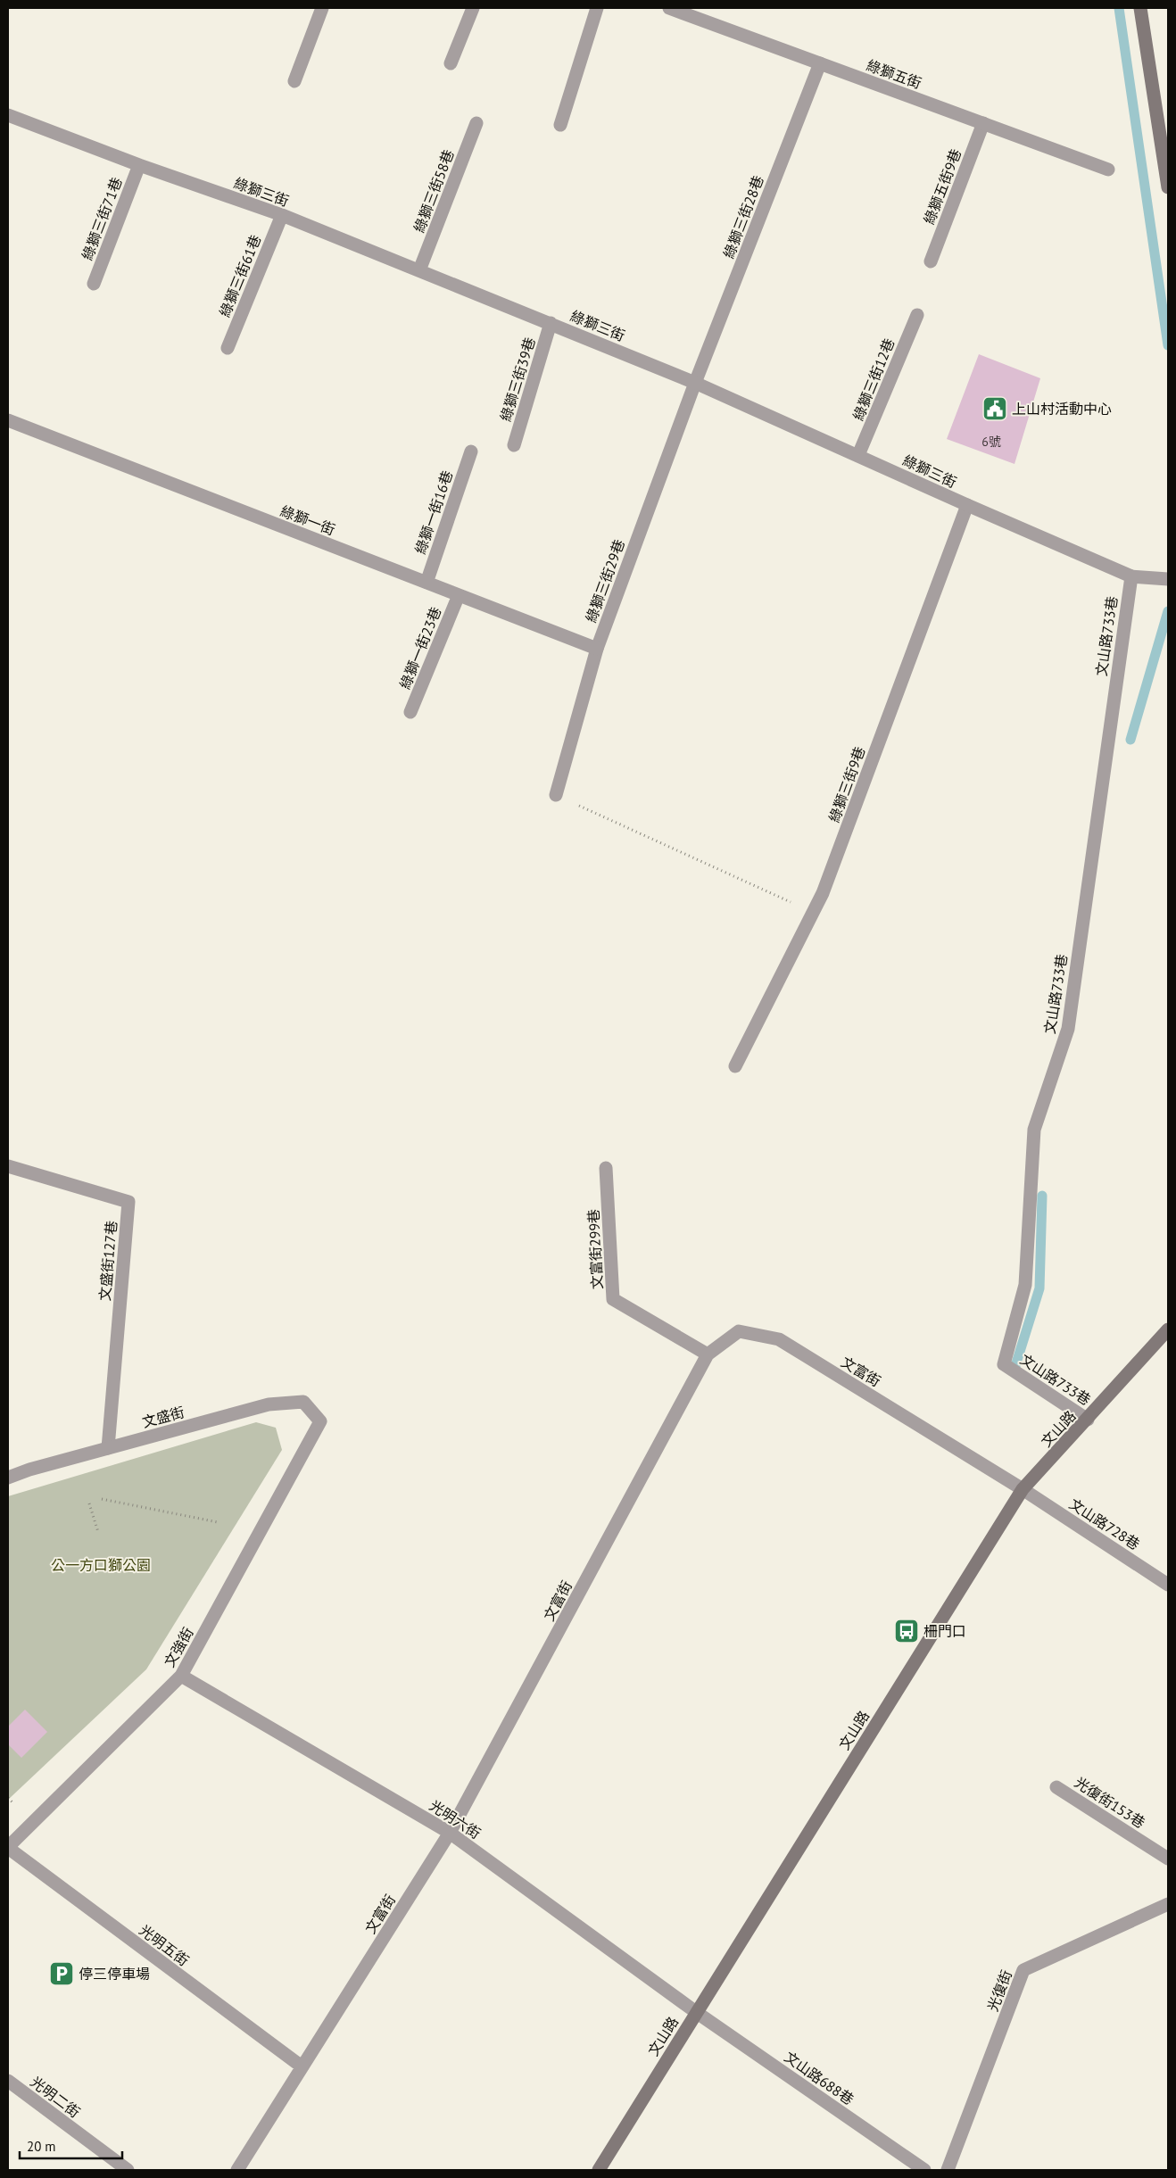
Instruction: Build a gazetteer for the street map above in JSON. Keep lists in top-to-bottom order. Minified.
{"streets":{"main road":["文山路"],"street":["綠獅五街","綠獅五街9巷","綠獅三街58巷","綠獅三街","綠獅三街28巷","綠獅三街71巷","綠獅三街61巷","綠獅三街39巷","綠獅三街12巷","綠獅一街16巷","綠獅一街","綠獅三街29巷","文山路733巷","綠獅一街23巷","綠獅三街9巷","文富街299巷","文盛街127巷","文富街","文盛街","文山路728巷","文強街","光復街153巷","光明六街","光明五街","光復街","文山路688巷","光明二街"]},"crossings":[["綠獅五街","綠獅五街9巷"],["綠獅五街","綠獅三街28巷"],["綠獅三街58巷","綠獅三街"],["綠獅三街","綠獅三街28巷"],["綠獅三街","綠獅三街71巷"],["綠獅三街","綠獅三街61巷"],["綠獅三街","綠獅三街39巷"],["綠獅三街","綠獅三街12巷"],["綠獅三街","綠獅三街29巷"],["綠獅三街","文山路733巷"],["綠獅三街","綠獅三街9巷"],["綠獅三街28巷","綠獅三街29巷"],["綠獅一街16巷","綠獅一街"],["綠獅一街","綠獅三街29巷"],["綠獅一街","綠獅一街23巷"],["文山路733巷","文山路"],["文富街299巷","文富街"],["文盛街127巷","文盛街"],["文富街","文山路"],["文富街","文山路728巷"],["文富街","光明六街"],["文富街","光明五街"],["文盛街","文強街"],["文山路","文山路728巷"],["文山路","光明六街"],["文山路","文山路688巷"],["文強街","光明六街"],["文強街","光明五街"],["光明六街","文山路688巷"]],"parks":["公一方口獅公園"],"places":{"public building":["上山村活動中心"],"bus stop":["柵門口"],"parking":["停三停車場"]},"house_numbers":["6號"],"scale_bar":"20 m"}
